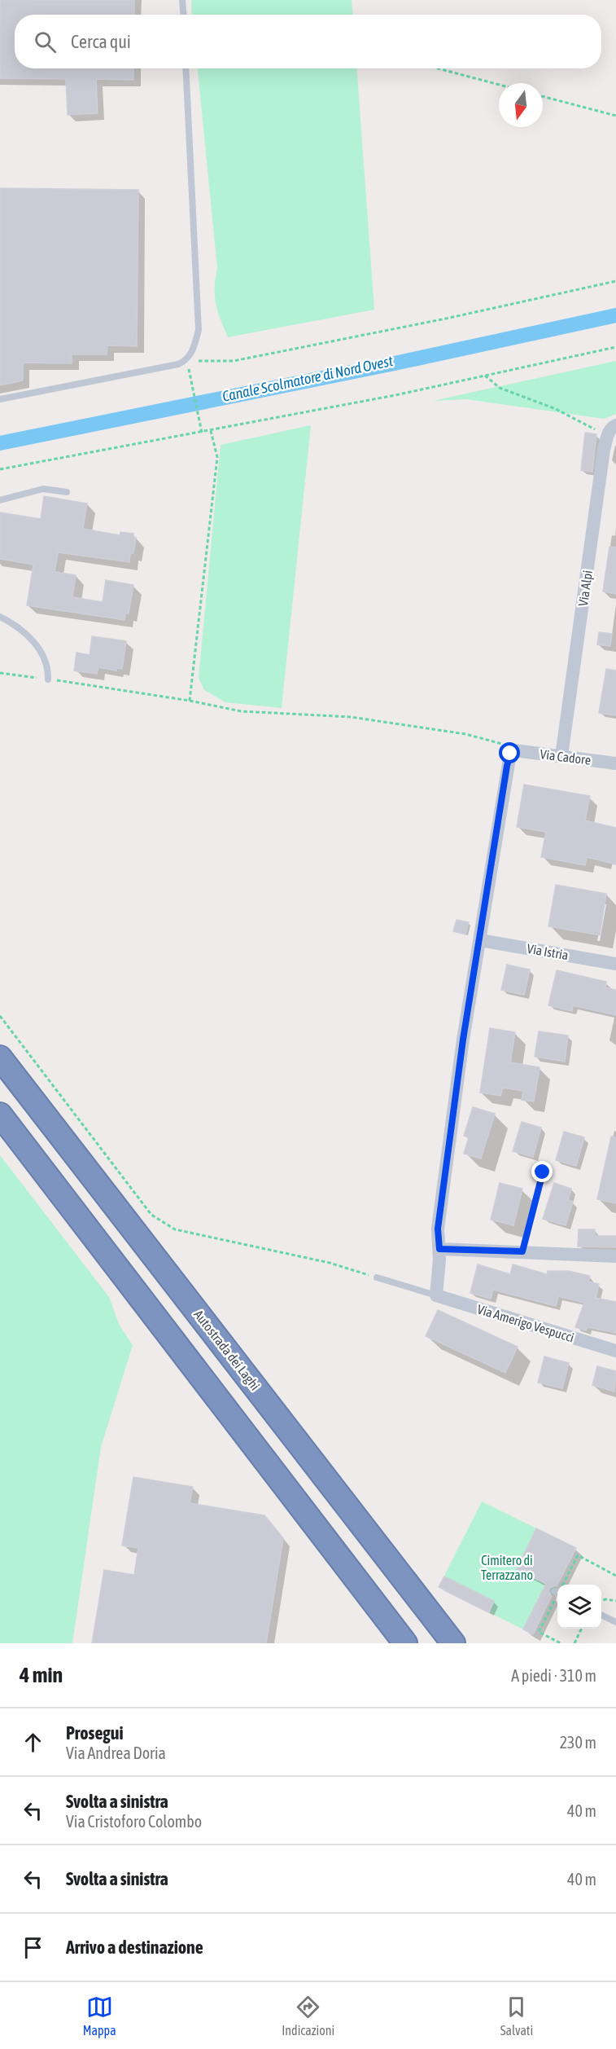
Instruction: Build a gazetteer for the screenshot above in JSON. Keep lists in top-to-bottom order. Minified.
{"streets":{"highway":["Autostrada dei Laghi"],"street":["Via Alpi","Via Cadore","Via Istria","Via Amerigo Vespucci"]},"crossings":[["Via Alpi","Via Cadore"]],"water":["Canale Scolmatore di Nord Ovest"],"parks":["Cimitero di Terrazzano"],"north":"bottom","page":{"search":"Cerca qui","heading":["4 min","A piedi · 310 m"],"list":[["Prosegui","Via Andrea Doria","230 m"],["Svolta a sinistra","Via Cristoforo Colombo","40 m"],["Svolta a sinistra","40 m"],"Arrivo a destinazione"],"nav":["Mappa","Indicazioni","Salvati"]}}
